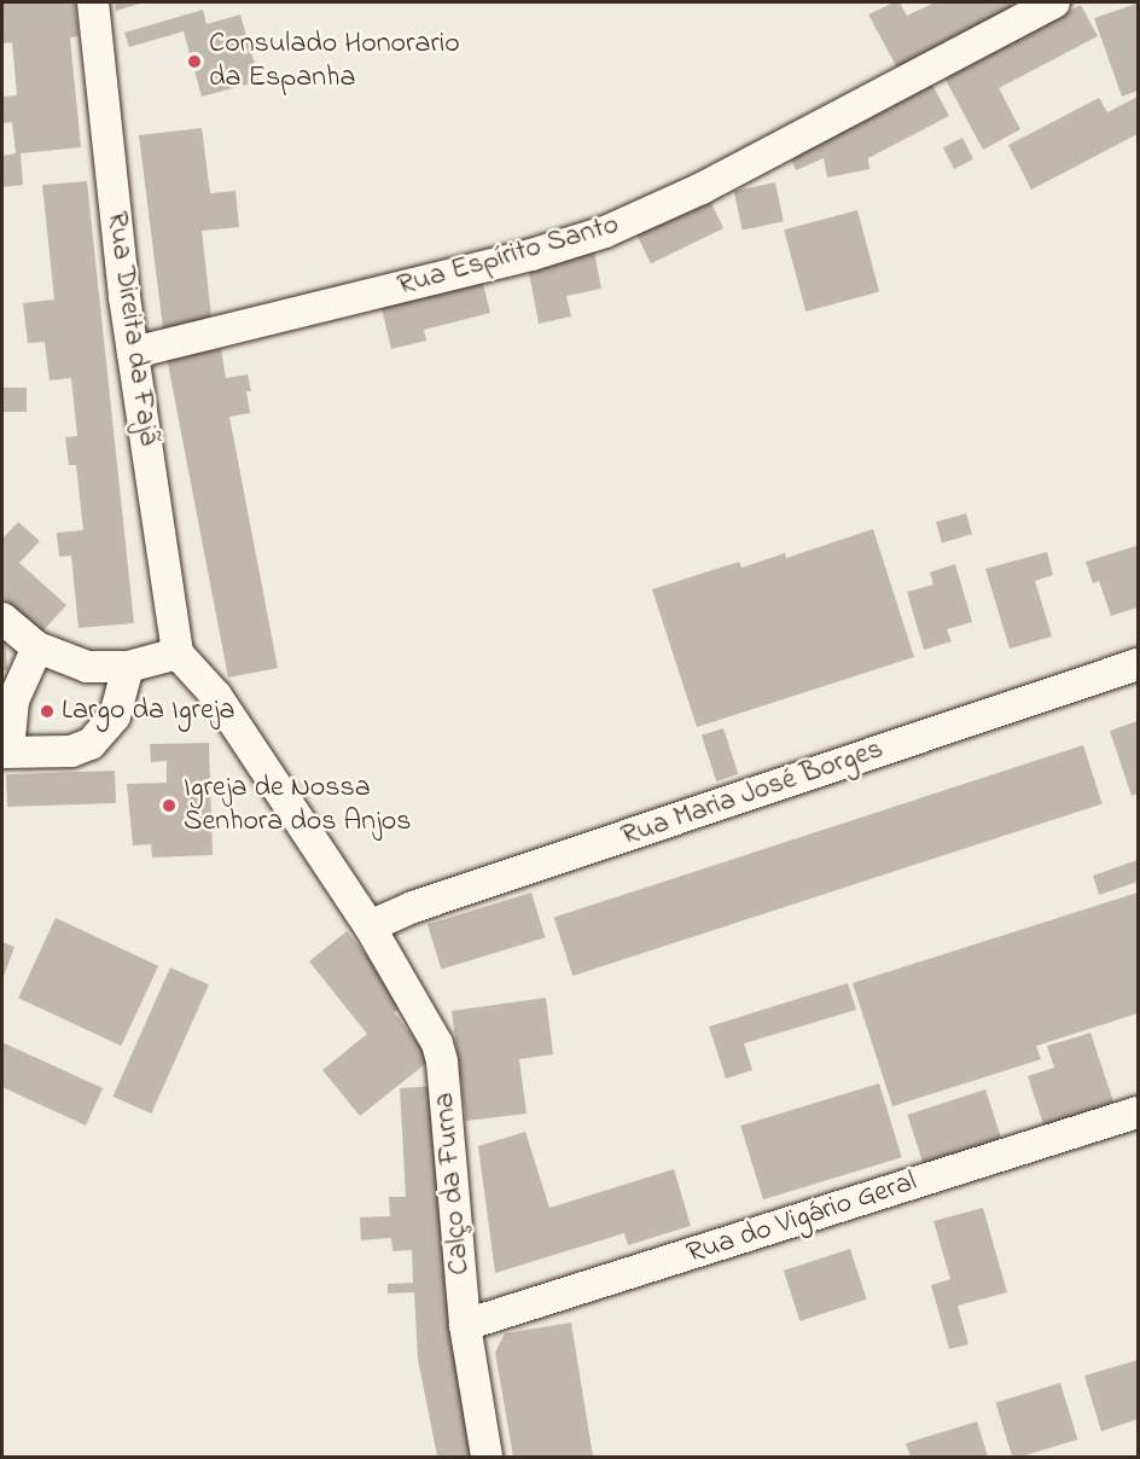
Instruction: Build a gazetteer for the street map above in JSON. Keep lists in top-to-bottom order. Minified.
{"streets":{"street":["Rua Espírito Santo","Rua Direita da Fajã","Rua Maria José Borges","Calço da Furna","Rua do Vigário Geral"]},"crossings":[["Rua Espírito Santo","Rua Direita da Fajã"],["Rua Direita da Fajã","Calço da Furna"],["Rua Maria José Borges","Calço da Furna"],["Calço da Furna","Rua do Vigário Geral"]],"places":["Consulado Honorario da Espanha","Largo da Igreja","Igreja de Nossa Senhora dos Anjos"]}
